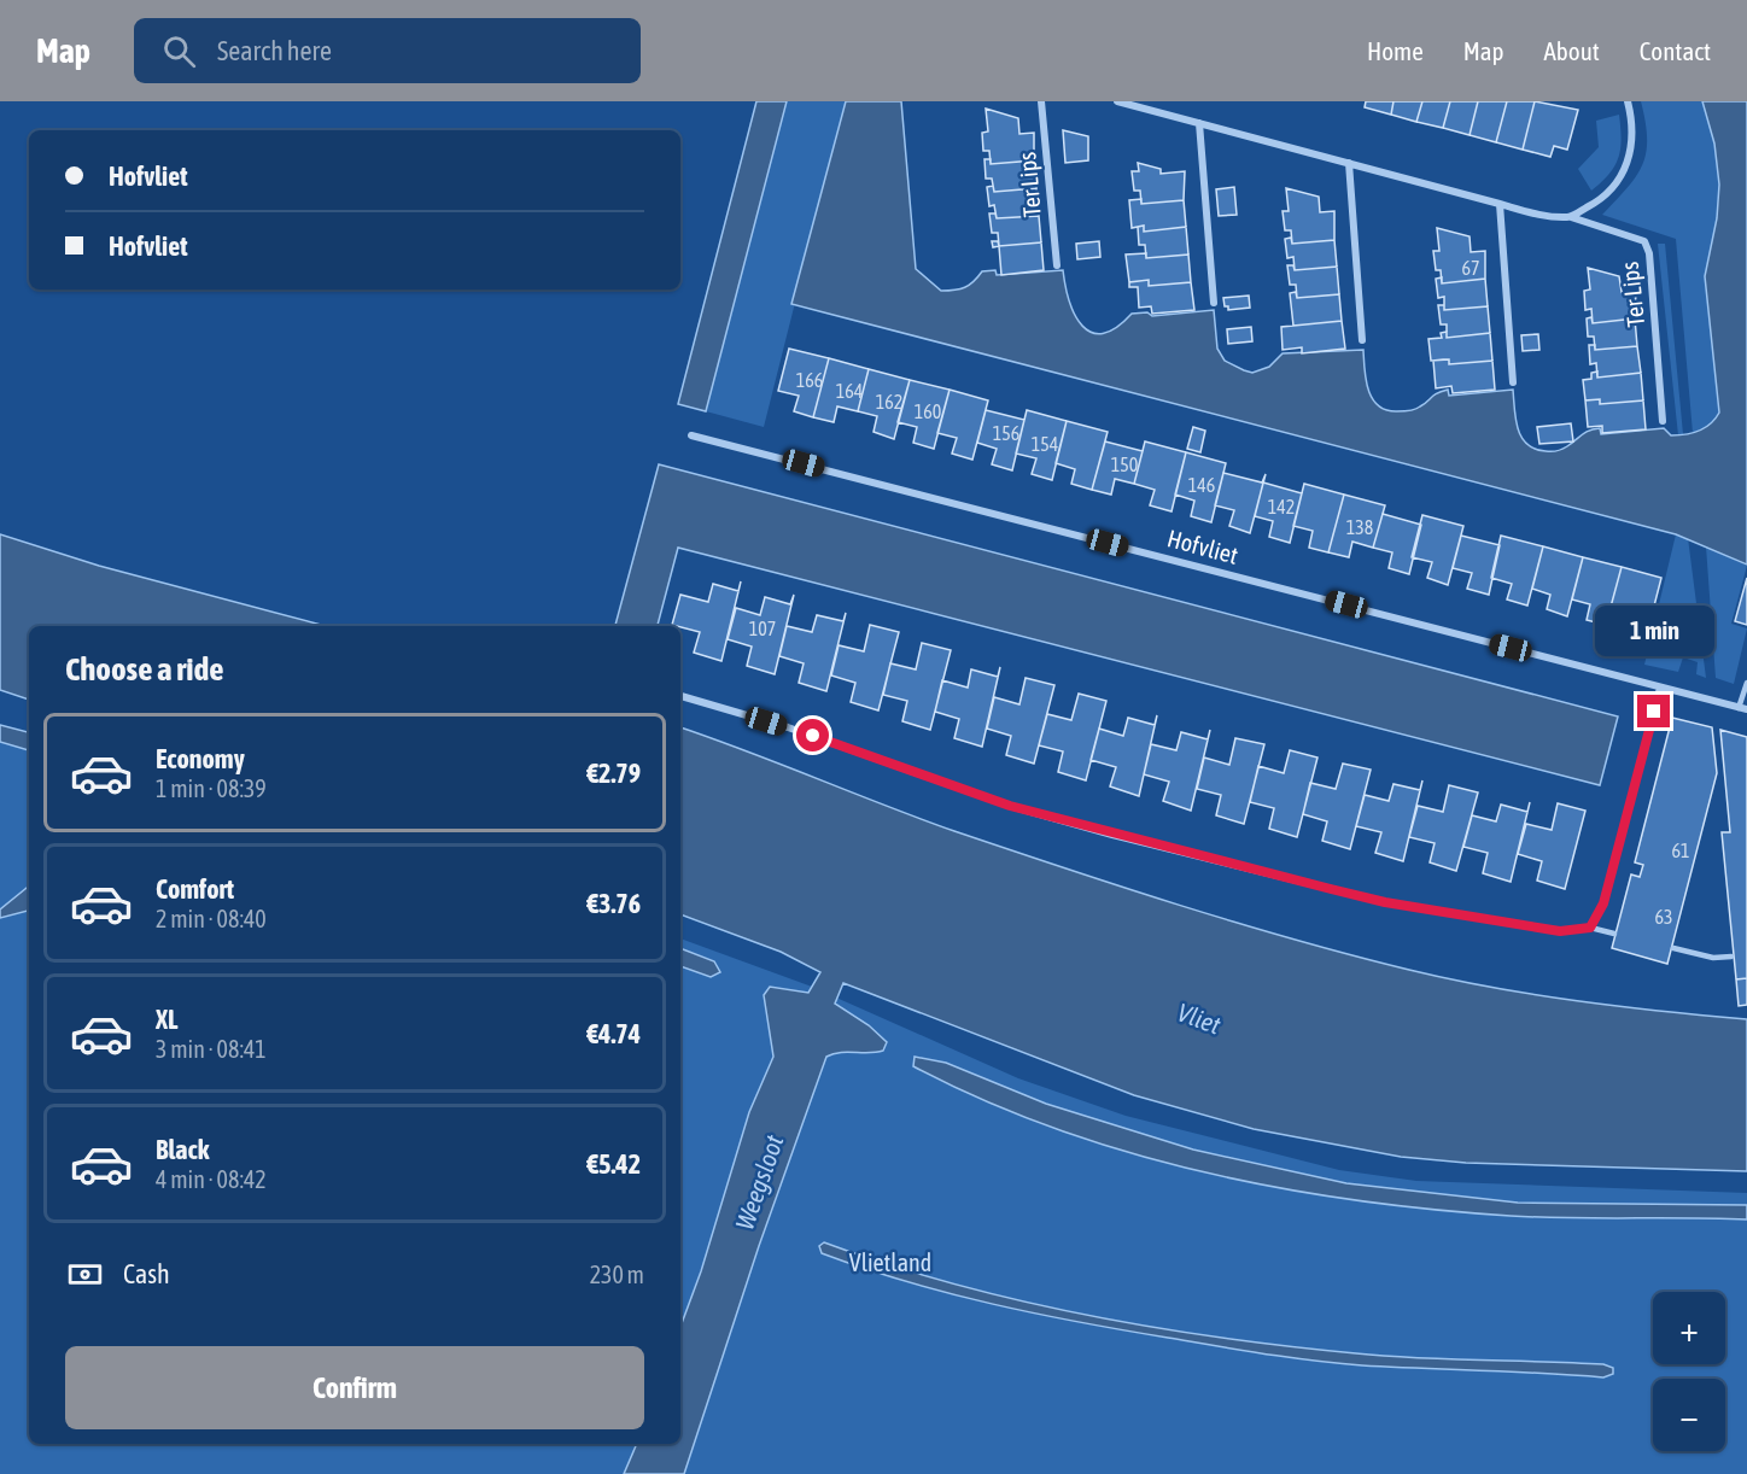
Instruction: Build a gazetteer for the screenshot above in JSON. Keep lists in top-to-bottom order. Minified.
{"streets":{"street":["Ter Lips","Hofvliet"]},"water":["Vliet","Weegsloot"],"parks":["Vlietland"],"house_numbers":["67","166","164","162","160","156","154","150","146","142","138","107","61","63"],"page":{"header":"Map","search":"Search here","nav":["Home","Map","About","Contact"],"banner":["Hofvliet","Hofvliet"],"bubble":"1 min","heading":"Choose a ride","list":[{"name":"Economy","note":"1 min · 08:39","value":"€2.79"},{"name":"Comfort","note":"2 min · 08:40","value":"€3.76"},{"name":"XL","note":"3 min · 08:41","value":"€4.74"},{"name":"Black","note":"4 min · 08:42","value":"€5.42"}],"pay":["Cash","230 m"],"map_buttons":["+","−"],"buttons":"Confirm"}}
